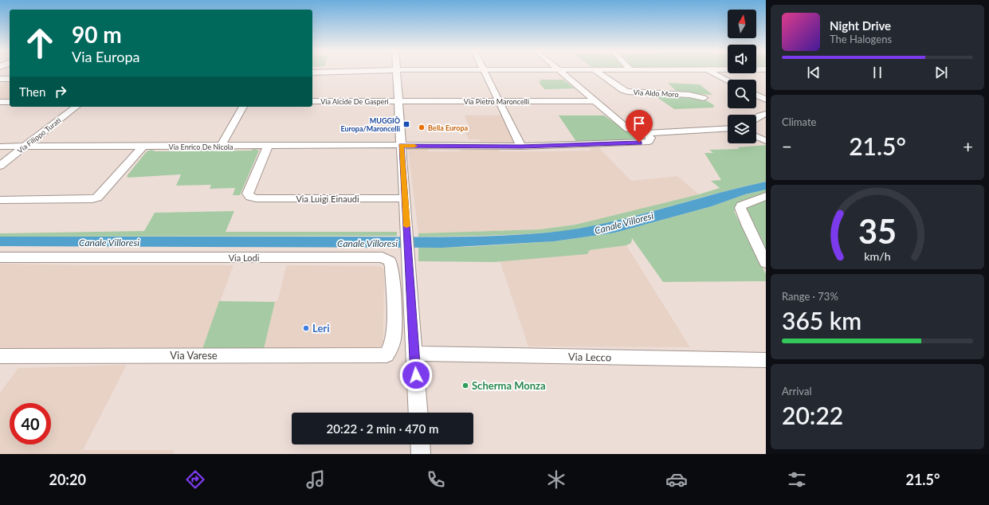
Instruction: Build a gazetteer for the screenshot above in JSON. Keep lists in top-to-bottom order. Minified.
{"streets":{"street":["Via Aldo Moro","Via Alcide De Gasperi","Via Pietro Maroncelli","Via Filippo Turati","Via Enrico De Nicola","Via Luigi Einaudi","Via Lodi","Via Varese","Via Lecco"]},"crossings":[["Via Alcide De Gasperi","Via Pietro Maroncelli"],["Via Filippo Turati","Via Enrico De Nicola"],["Via Enrico De Nicola","Via Luigi Einaudi"],["Via Lodi","Via Varese"]],"water":["Canale Villoresi"],"places":{"transit":["MUGGIÒ Europa/Maroncelli"],"other":["Bella Europa","Leri","Scherma Monza"]},"north":"top","page":{"turn":["90 m","Via Europa"],"song":["Night Drive","The Halogens"],"then":"Then","tile":["Climate",["Range · 73%","365 km"],["Arrival","20:22"]],"heat":["−","21.5°","+"],"limit":"40","trip":"20:22 · 2 min · 470 m","tabs":["20:20","21.5°"],"gauge":["35","km/h"]}}
